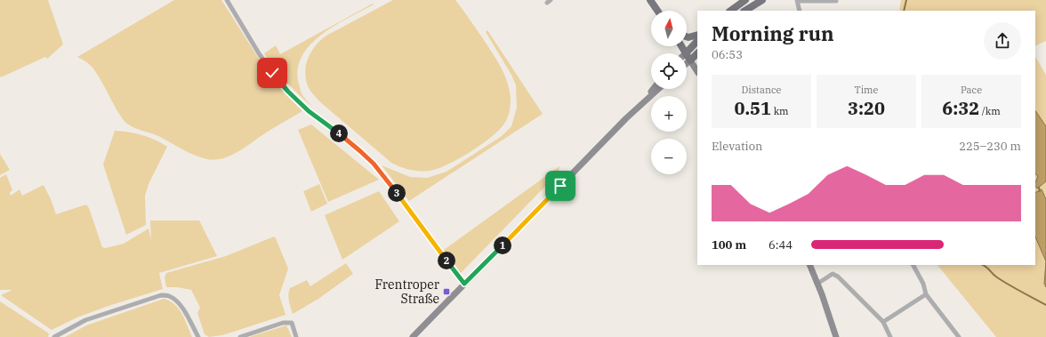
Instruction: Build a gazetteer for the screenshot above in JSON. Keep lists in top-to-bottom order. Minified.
{"places":{"transit":["Frentroper Straße"]},"north":"top","page":{"map_buttons":["+","−"],"heading":["Morning run","06:53"],"stats":[["Distance","0.51 km"],["Time","3:20"],["Pace","6:32 /km"]],"pins":["4","3","1","2"],"chart":["Elevation","225–230 m"],"list":[{"name":"100 m","note":"6:44"}]}}
